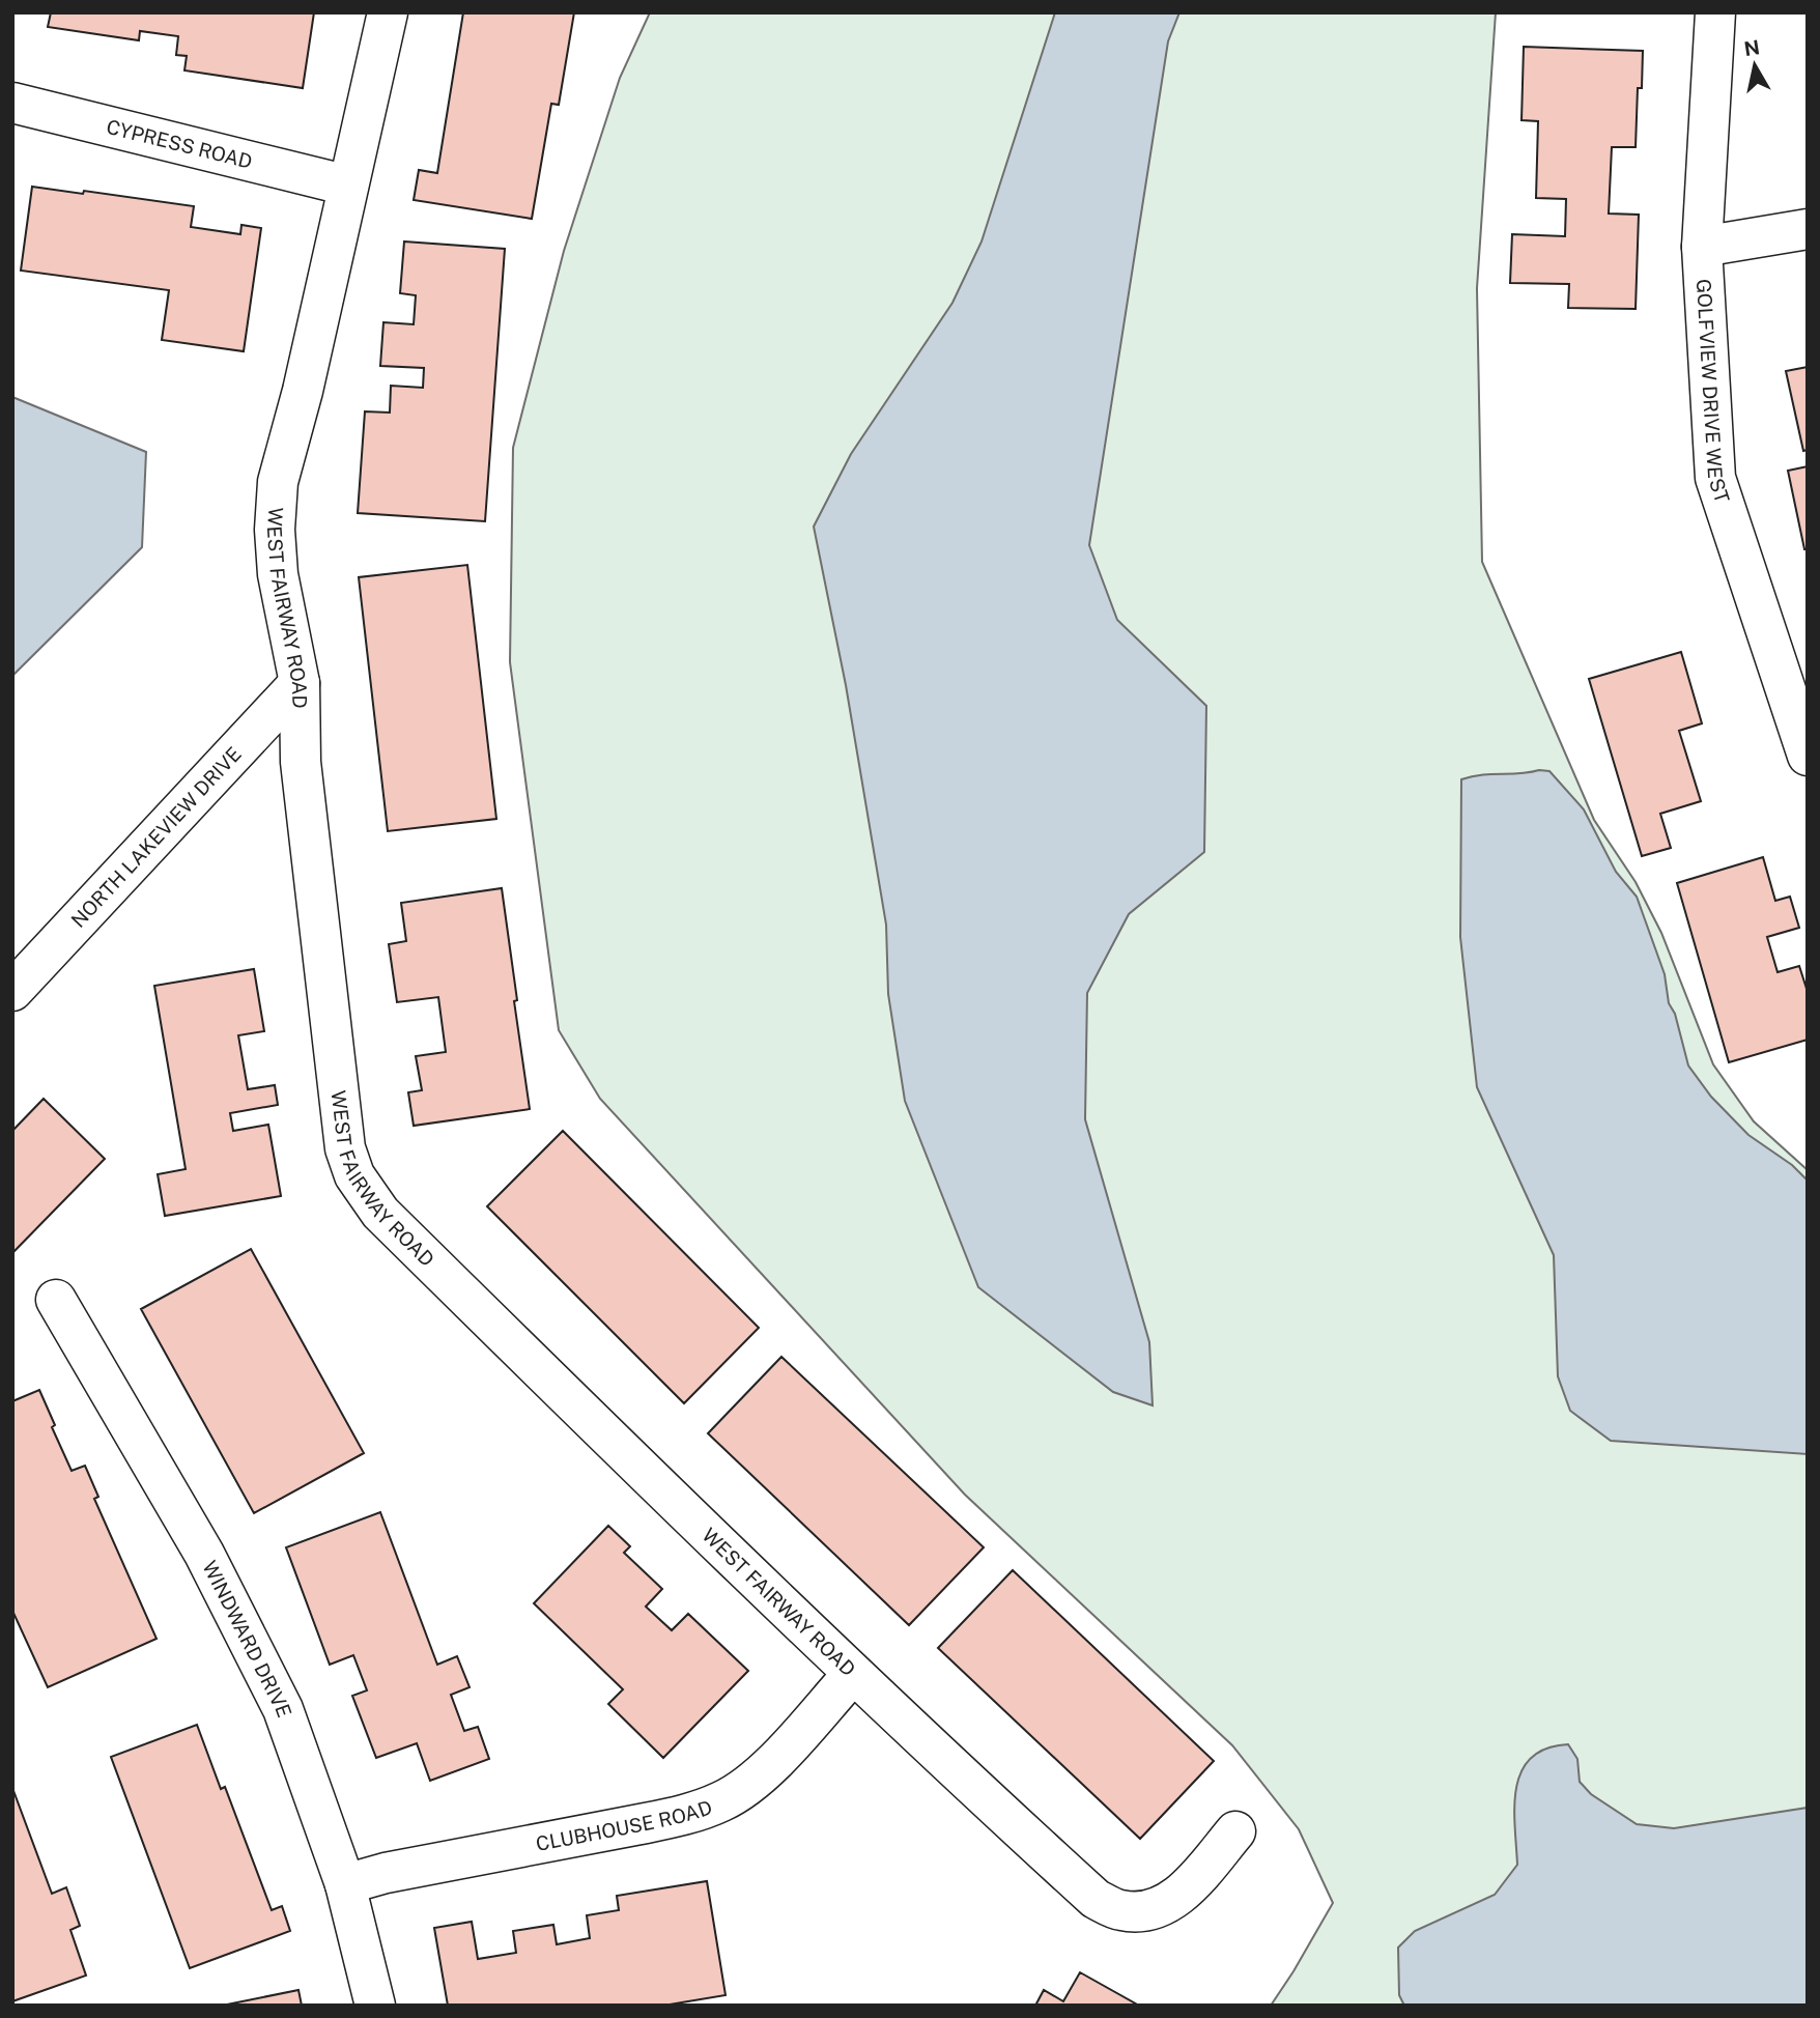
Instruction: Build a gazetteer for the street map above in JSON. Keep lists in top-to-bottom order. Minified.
{"streets":{"street":["CYPRESS ROAD","GOLFVIEW DRIVE WEST","WEST FAIRWAY ROAD","NORTH LAKEVIEW DRIVE","WINDWARD DRIVE","CLUBHOUSE ROAD"]},"crossings":[["CYPRESS ROAD","WEST FAIRWAY ROAD"],["WEST FAIRWAY ROAD","NORTH LAKEVIEW DRIVE"],["WEST FAIRWAY ROAD","CLUBHOUSE ROAD"],["WINDWARD DRIVE","CLUBHOUSE ROAD"]],"north":"top"}
